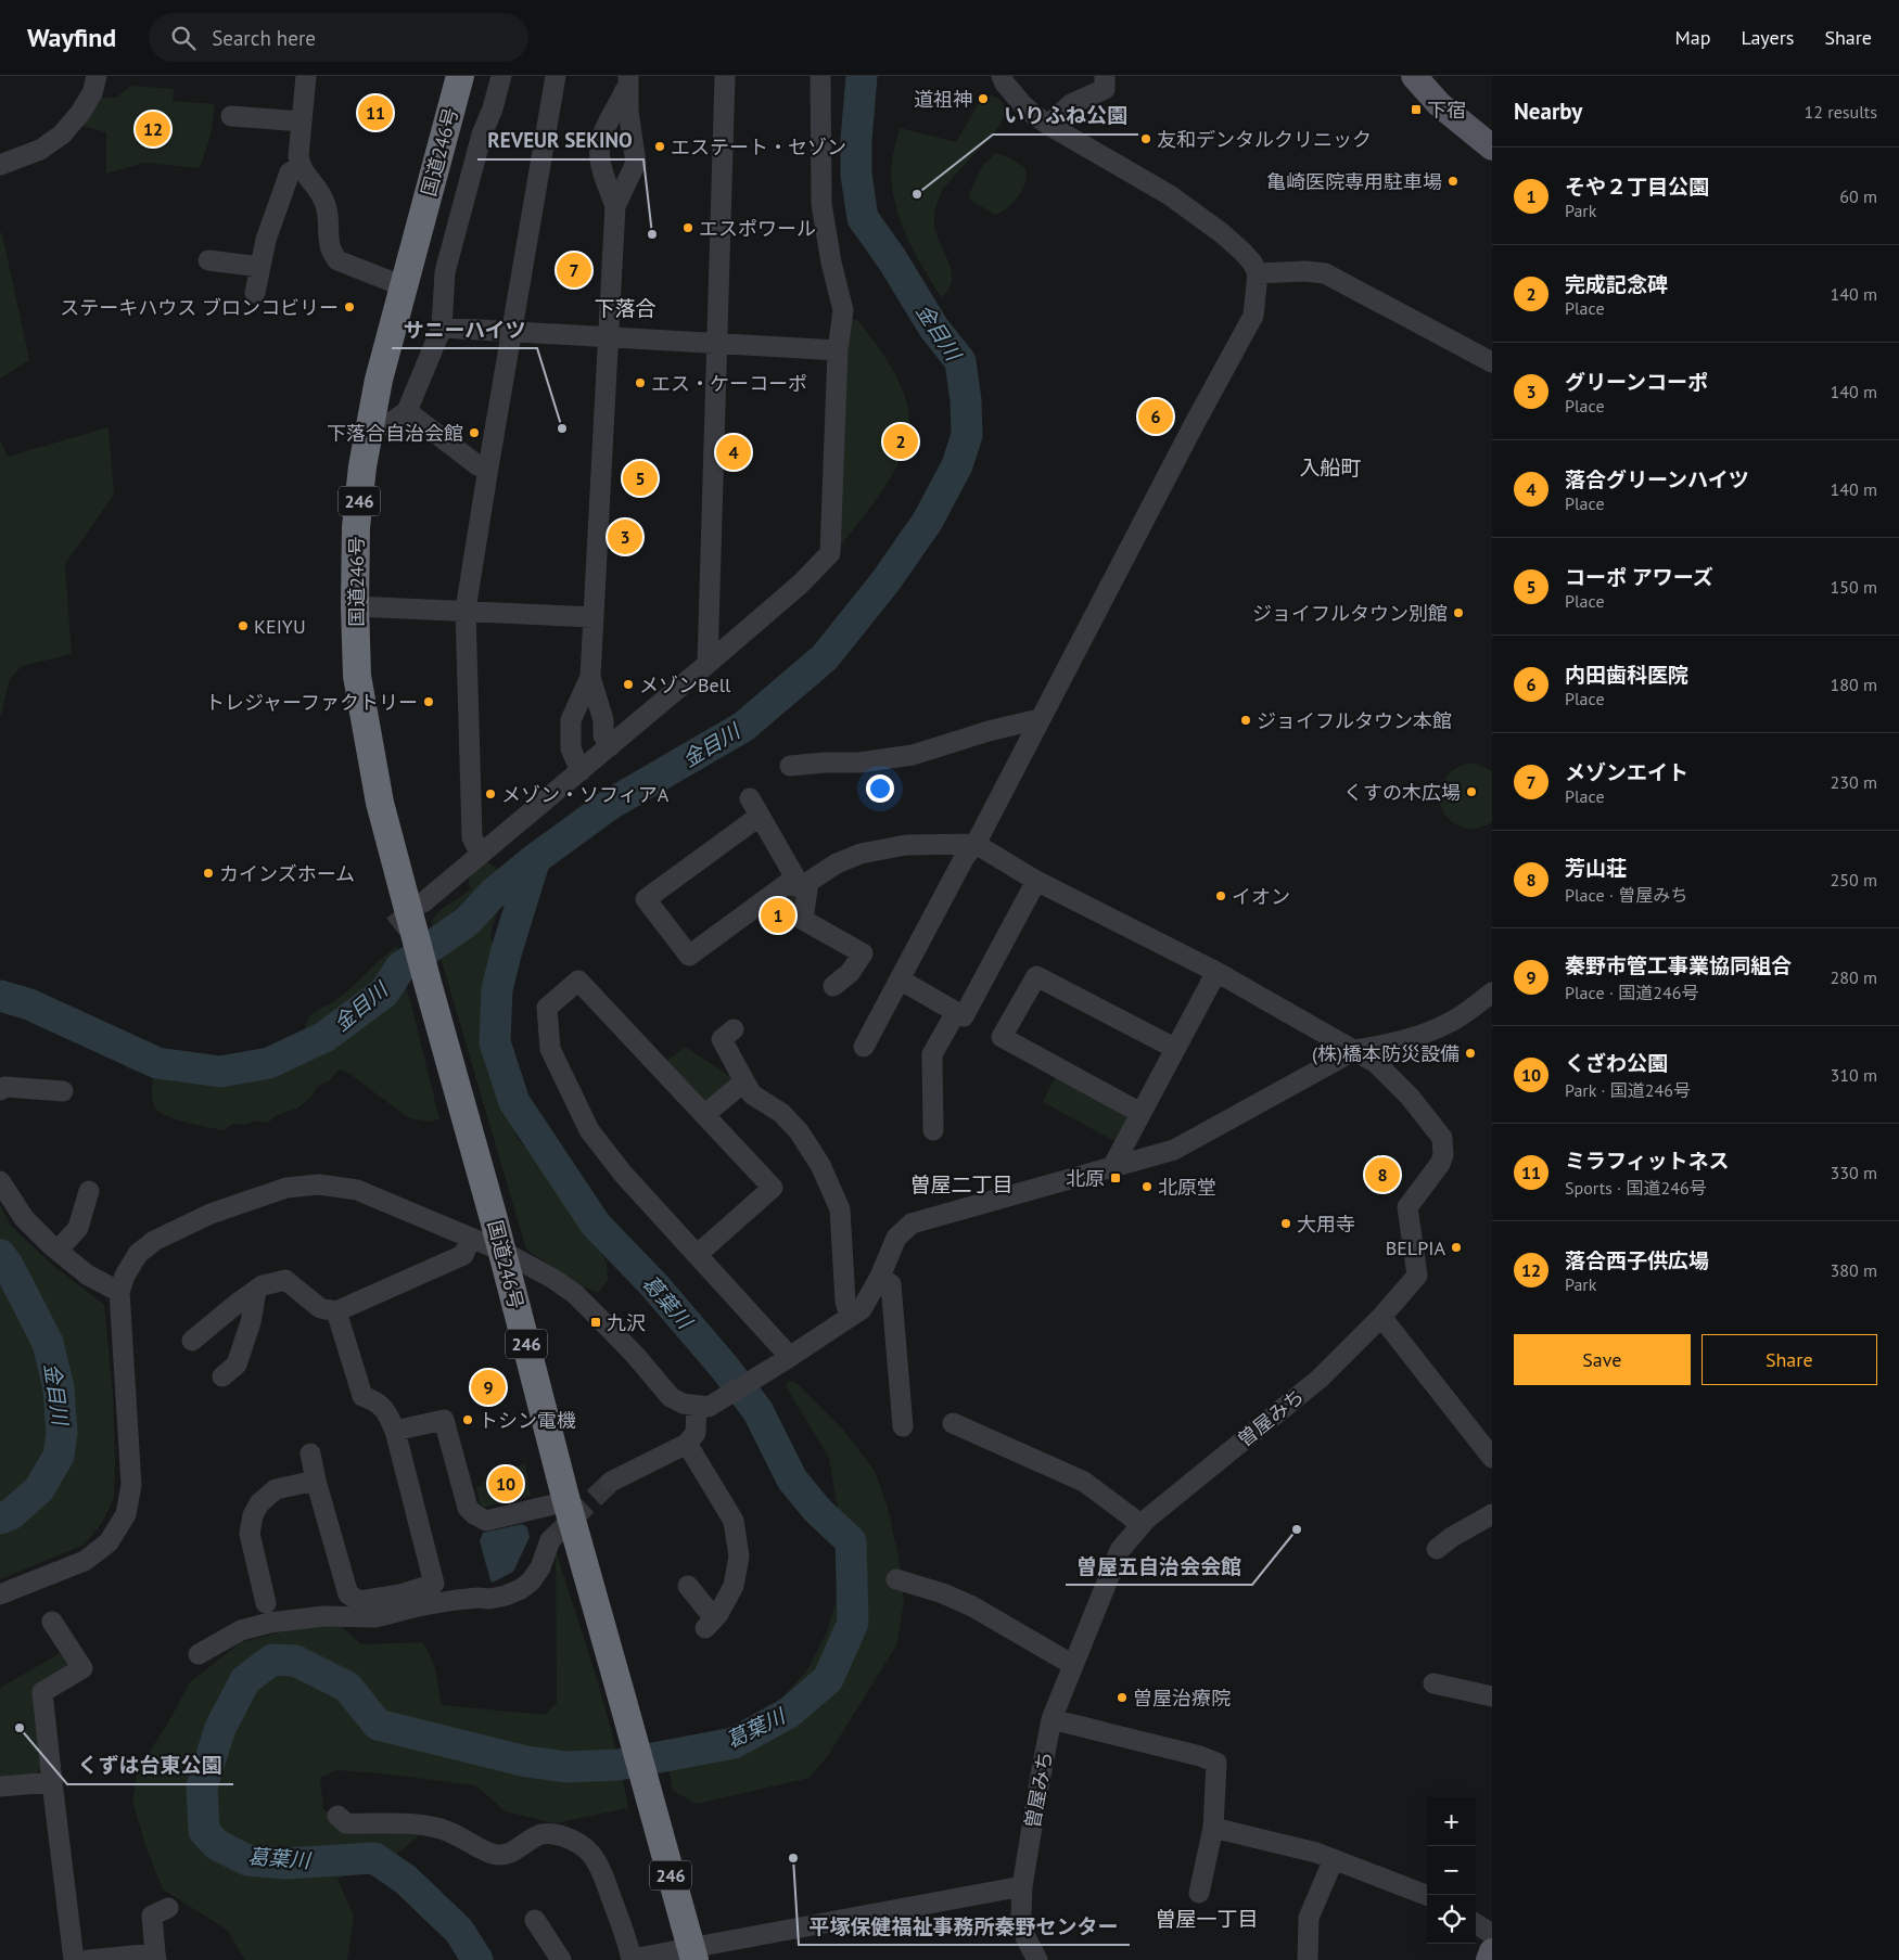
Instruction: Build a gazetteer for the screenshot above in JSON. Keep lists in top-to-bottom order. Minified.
{"streets":{"highway":["国道246号","246"],"street":["曽屋みち"]},"districts":["下落合","入船町","曽屋二丁目","曽屋一丁目"],"water":["金目川","葛葉川"],"places":{"other":["道祖神","友和デンタルクリニック","エステート・セゾン","亀崎医院専用駐車場","いりふね公園","エスポワール","REVEUR SEKINO","ステーキハウス ブロンコビリー","エス・ケーコーポ","サニーハイツ","下落合自治会館","ジョイフルタウン別館","KEIYU","メゾンBell","トレジャーファクトリー","ジョイフルタウン本館","くすの木広場","メゾン・ソフィアA","カインズホーム","イオン","(株)橋本防災設備","北原堂","大用寺","BELPIA","トシン電機","曽屋五自治会会館","曽屋治療院","くずは台東公園","平塚保健福祉事務所秦野センター"],"transit":["下宿","北原","九沢"]},"page":{"header":"Wayfind","search":"Search here","nav":["Map","Layers","Share"],"heading":["Nearby","12 results"],"pins":["11","12","7","6","2","4","5","3","1","8","9","10"],"list":[{"mark":"1","name":"そや２丁目公園","note":"Park","value":"60 m"},{"mark":"2","name":"完成記念碑","note":"Place","value":"140 m"},{"mark":"3","name":"グリーンコーポ","note":"Place","value":"140 m"},{"mark":"4","name":"落合グリーンハイツ","note":"Place","value":"140 m"},{"mark":"5","name":"コーポ アワーズ","note":"Place","value":"150 m"},{"mark":"6","name":"内田歯科医院","note":"Place","value":"180 m"},{"mark":"7","name":"メゾンエイト","note":"Place","value":"230 m"},{"mark":"8","name":"芳山荘","note":"Place · 曽屋みち","value":"250 m"},{"mark":"9","name":"秦野市管工事業協同組合","note":"Place · 国道246号","value":"280 m"},{"mark":"10","name":"くざわ公園","note":"Park · 国道246号","value":"310 m"},{"mark":"11","name":"ミラフィットネス","note":"Sports · 国道246号","value":"330 m"},{"mark":"12","name":"落合西子供広場","note":"Park","value":"380 m"}],"buttons":["Save","Share"],"map_buttons":["+","−"]}}
